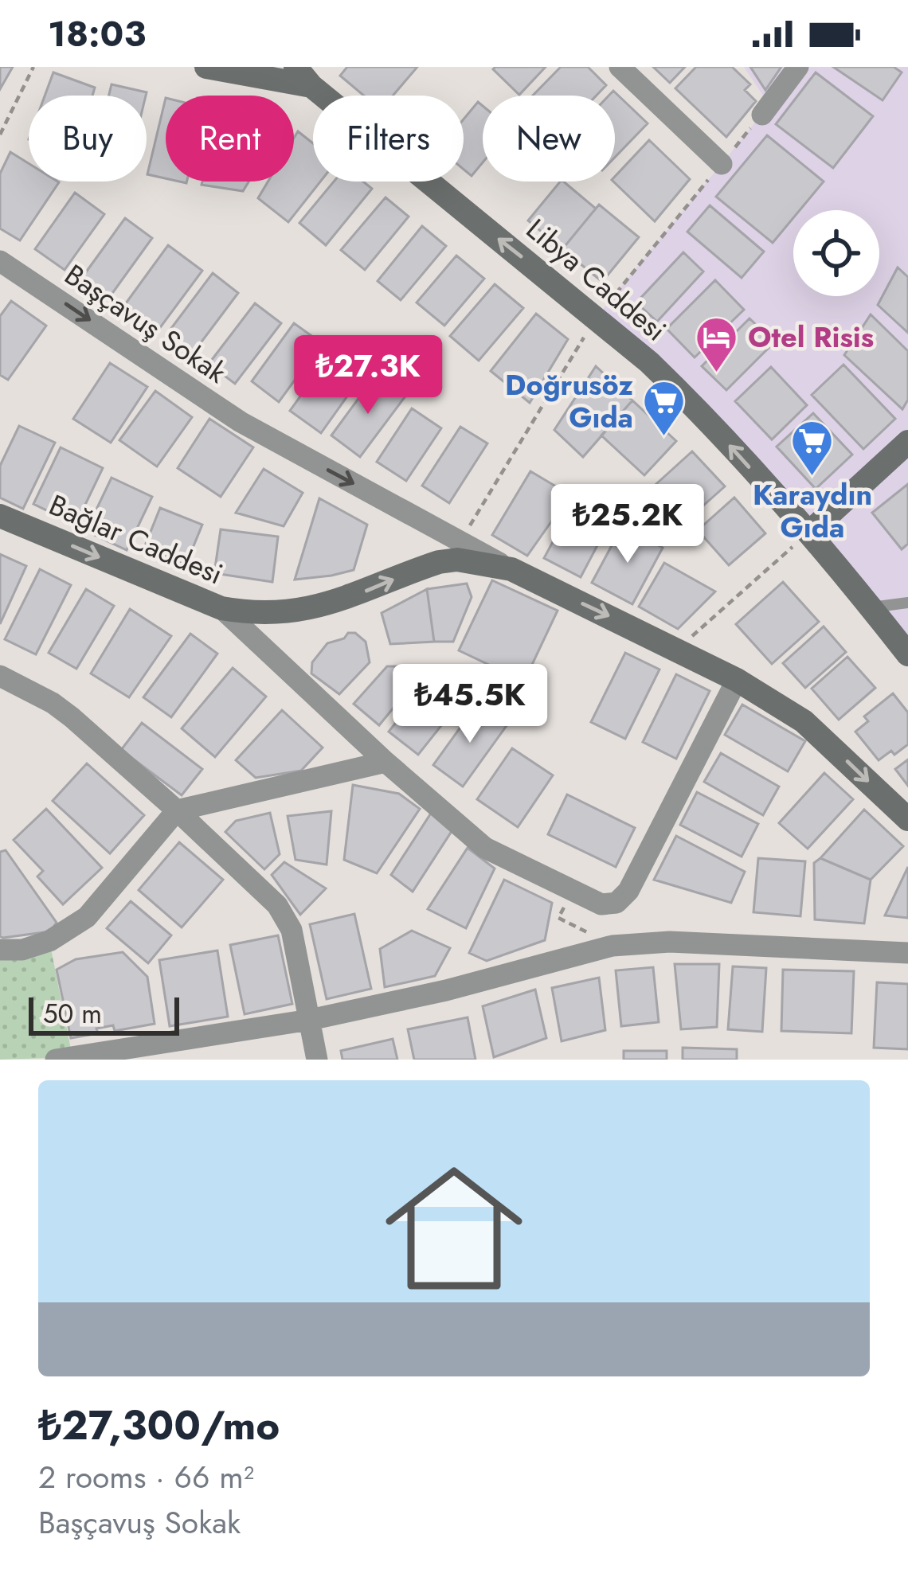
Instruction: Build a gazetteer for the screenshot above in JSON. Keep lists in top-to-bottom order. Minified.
{"streets":{"main road":["Libya Caddesi","Bağlar Caddesi"],"street":["Başçavuş Sokak"]},"crossings":[["Başçavuş Sokak","Bağlar Caddesi"]],"one_way":["Libya Caddesi","Başçavuş Sokak","Bağlar Caddesi"],"places":{"hotel":["Otel Risis"],"supermarket":["Doğrusöz Gıda","Karaydın Gıda"]},"scale_bar":"50 m","page":{"status":"18:03","chip":["Buy","Rent","Filters","New"],"price":["₺27.3K","₺25.2K","₺45.5K"],"scale":"50 m","list":[{"name":"₺27,300/mo","note":"2 rooms · 66 m² · Başçavuş Sokak"}]}}
